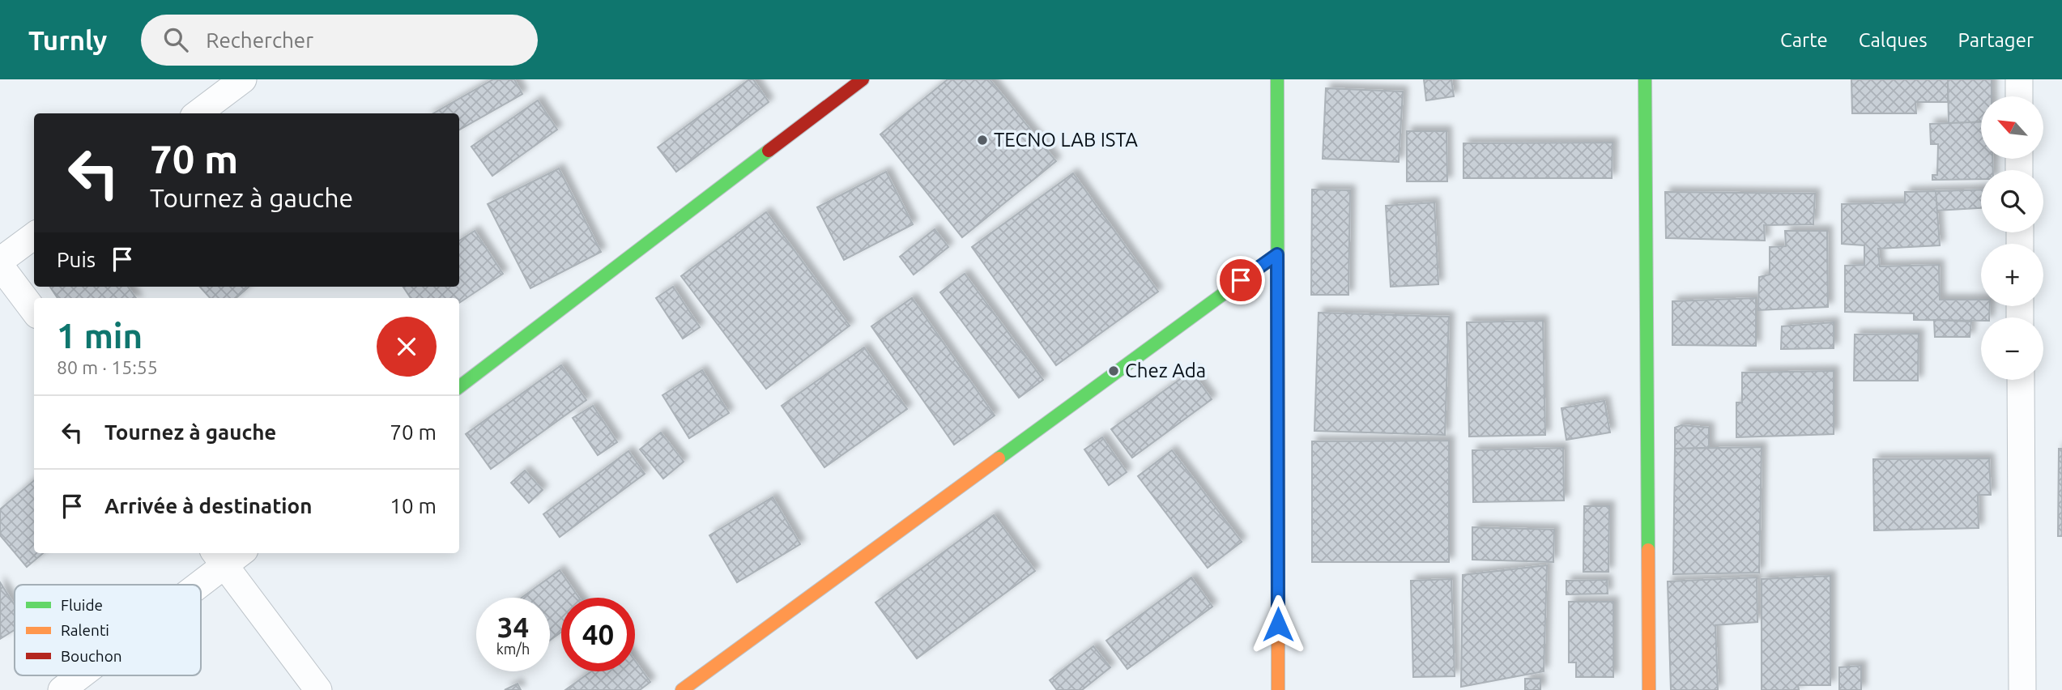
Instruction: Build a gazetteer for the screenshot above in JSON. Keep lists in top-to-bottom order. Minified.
{"places":["TECNO LAB ISTA","Chez Ada"],"legend":["Fluide","Ralenti","Bouchon"],"north":"top left","page":{"header":"Turnly","search":"Rechercher","nav":["Carte","Calques","Partager"],"map_buttons":["+","−"],"turn":["70 m","Tournez à gauche"],"then":"Puis","heading":["1 min","80 m · 15:55"],"list":[{"name":"Tournez à gauche","value":"70 m"},{"name":"Arrivée à destination","value":"10 m"}],"speed":"34 km/h","limit":"40"}}
